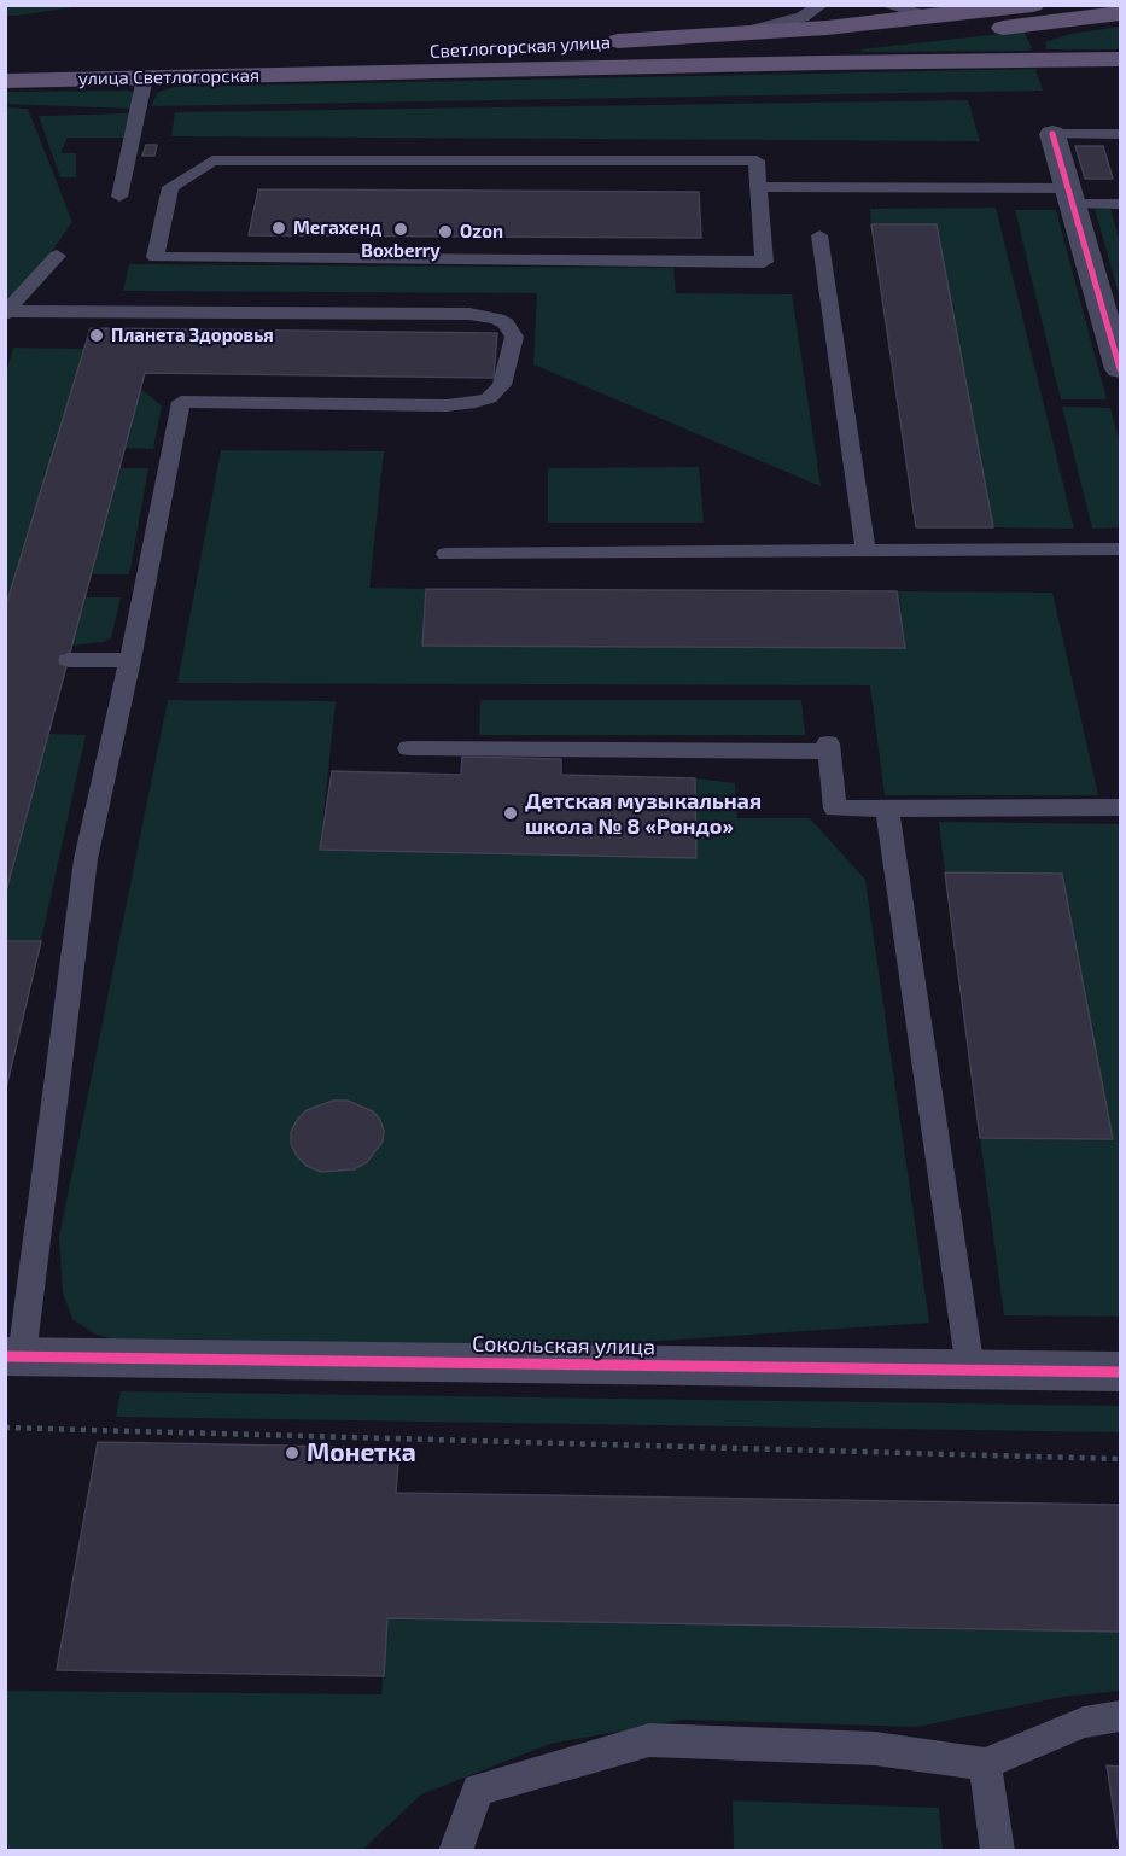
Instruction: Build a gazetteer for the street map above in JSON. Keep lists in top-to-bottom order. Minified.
{"streets":{"main road":["Светлогорская улица","улица Светлогорская"],"street":["Сокольская улица"]},"crossings":[["Светлогорская улица","улица Светлогорская"]],"places":["Мегахенд","Boxberry","Ozon","Планета Здоровья","Детская музыкальная школа № 8 «Рондо»","Монетка"]}
